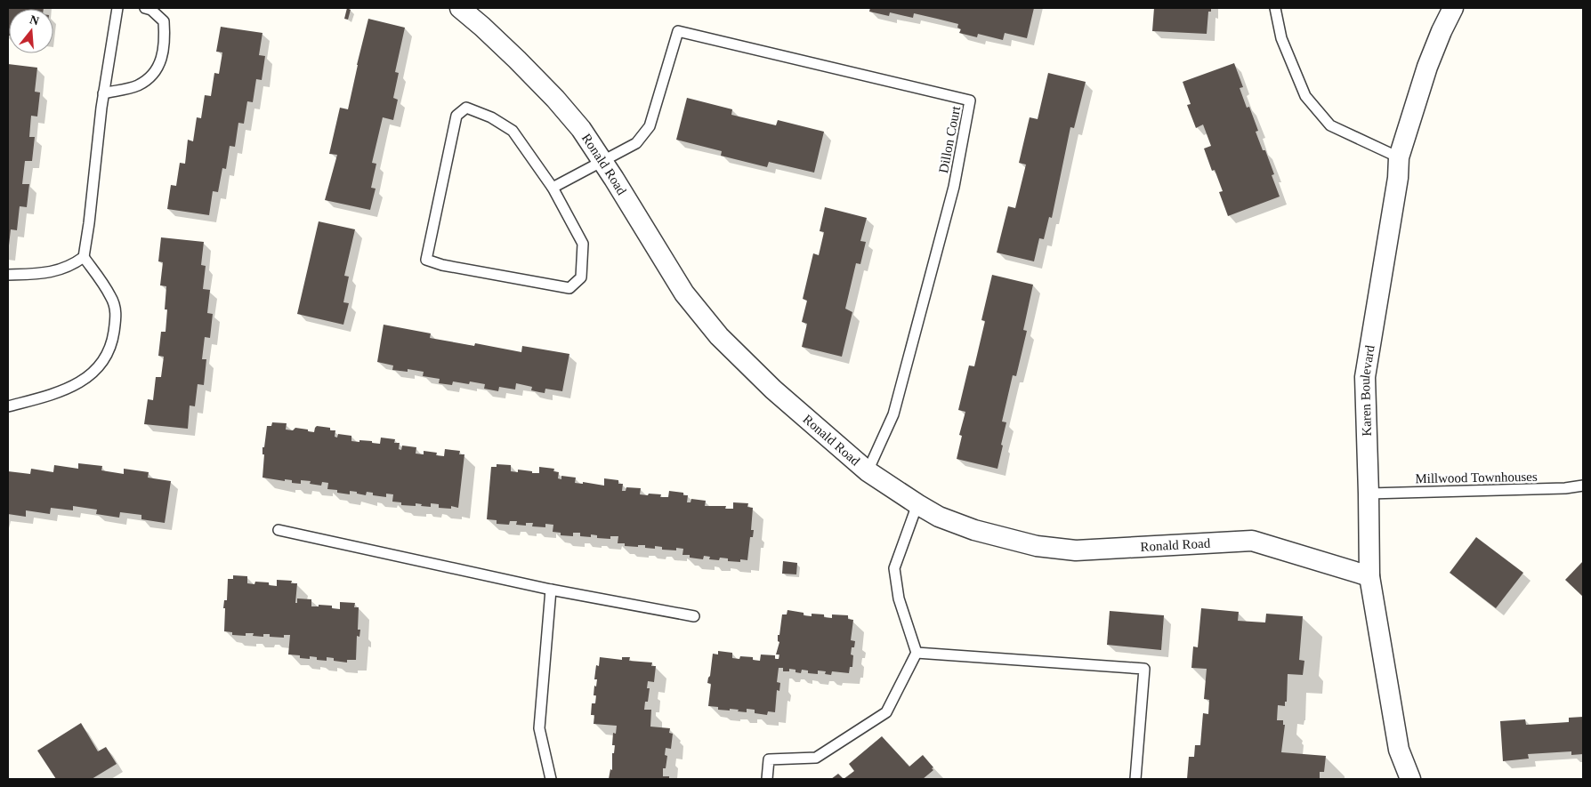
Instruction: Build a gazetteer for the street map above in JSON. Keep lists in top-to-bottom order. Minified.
{"streets":{"street":["Ronald Road","Karen Boulevard"],"lane":["Dillon Court","Millwood Townhouses"]},"crossings":[["Dillon Court","Ronald Road"],["Ronald Road","Karen Boulevard"],["Karen Boulevard","Millwood Townhouses"]],"north":"top"}
